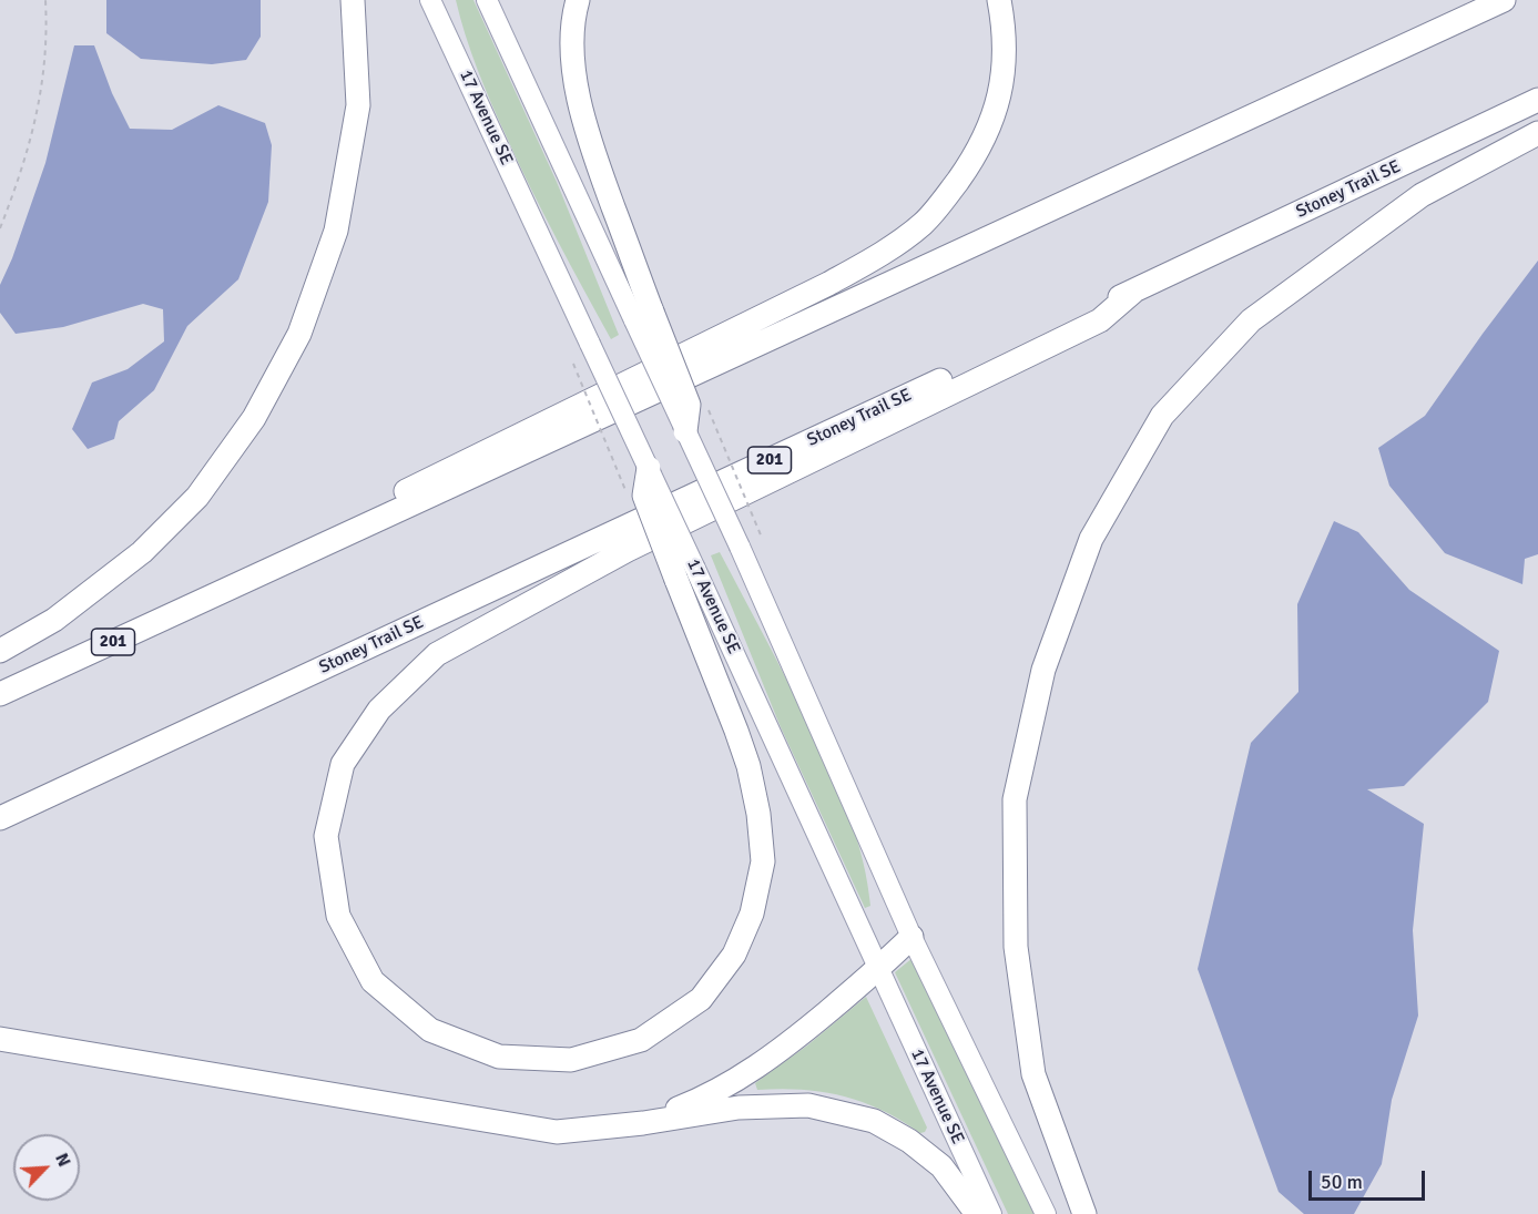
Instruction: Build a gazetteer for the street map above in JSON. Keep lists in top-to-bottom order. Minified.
{"streets":{"highway":["Stoney Trail SE","201"],"main road":["17 Avenue SE"]},"scale_bar":"50 m","north":"top right"}
